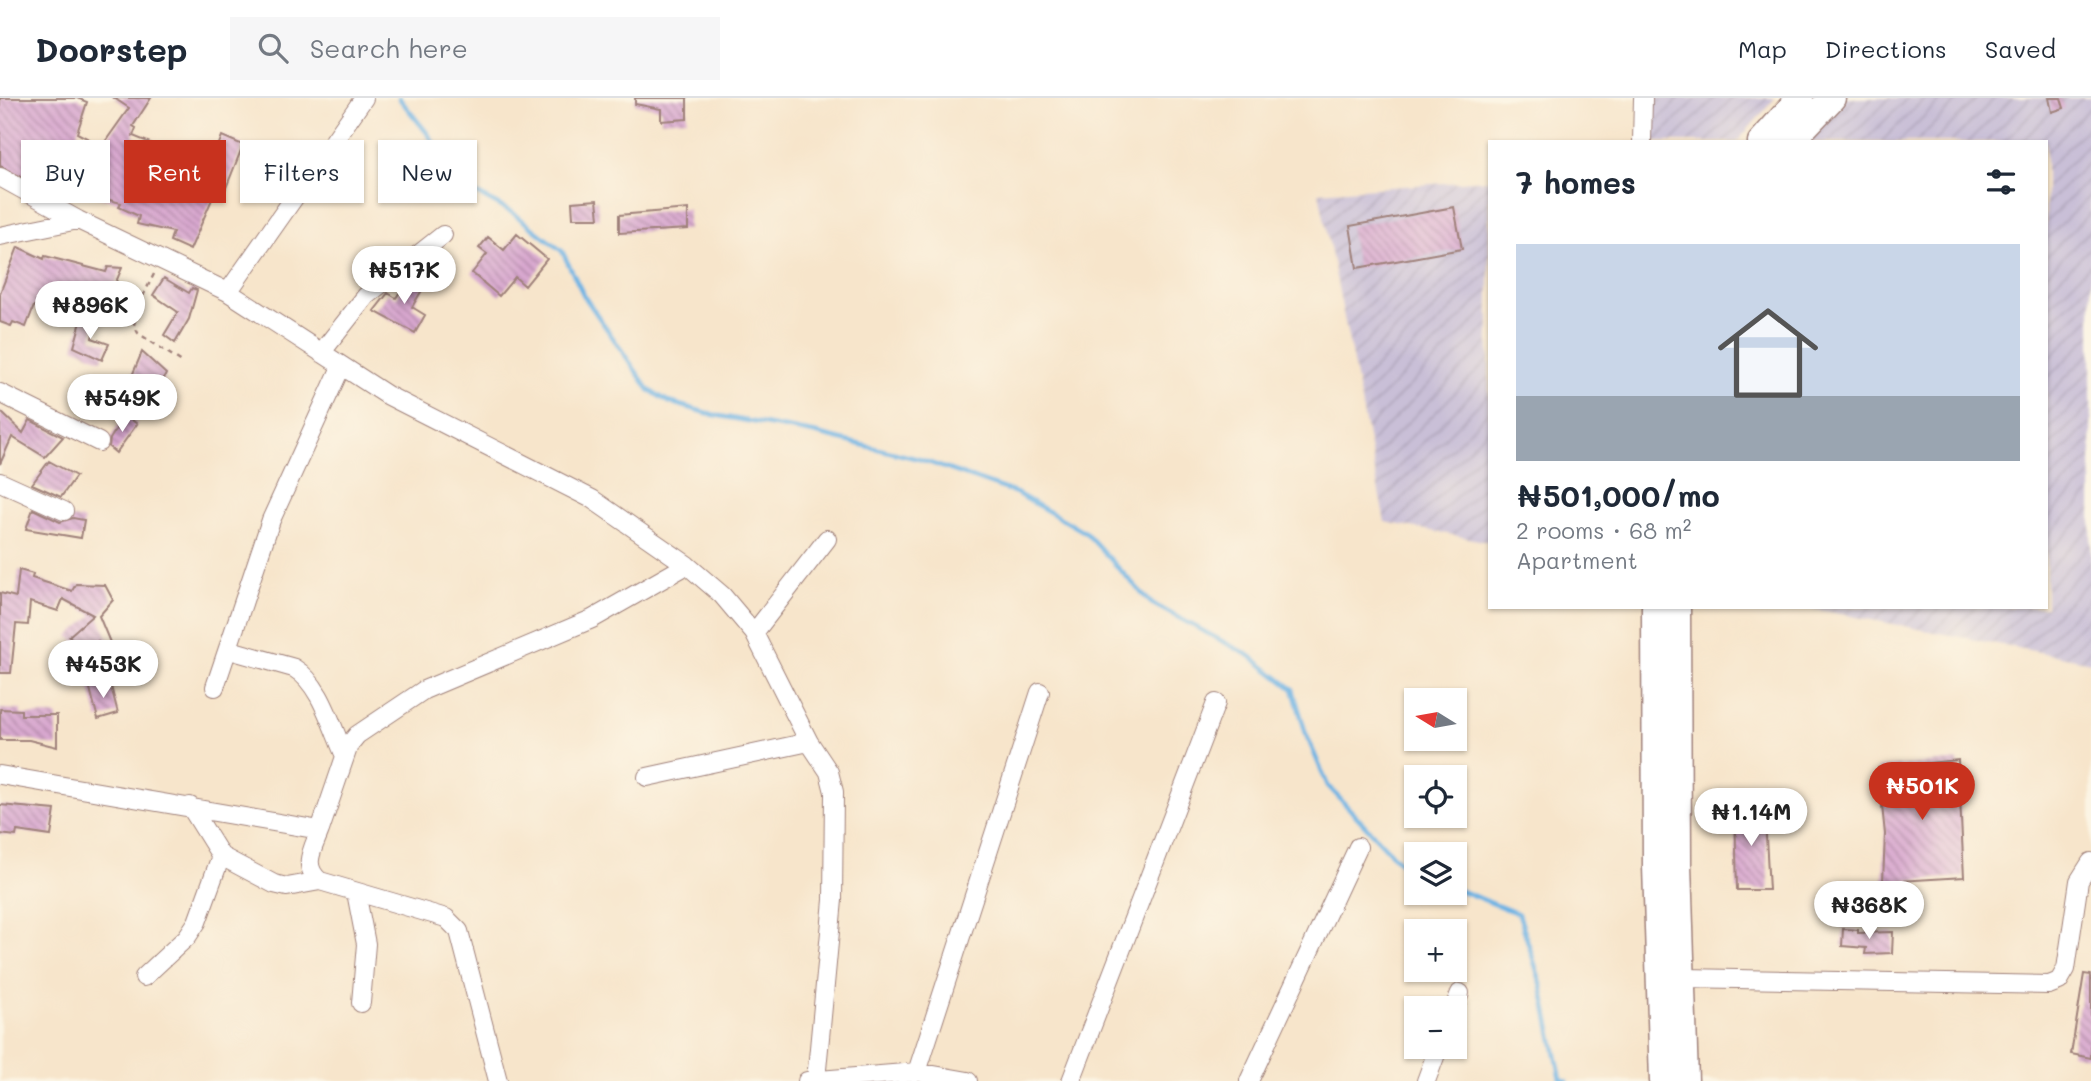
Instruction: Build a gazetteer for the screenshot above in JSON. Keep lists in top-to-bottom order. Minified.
{"north":"left","page":{"header":"Doorstep","search":"Search here","nav":["Map","Directions","Saved"],"chip":["Buy","Rent","Filters","New"],"heading":"7 homes","list":[{"name":"₦501,000/mo","note":"2 rooms · 68 m² · Apartment"}],"price":["₦517K","₦896K","₦549K","₦453K","₦501K","₦1.14M","₦368K"],"map_buttons":["+","−"]}}
